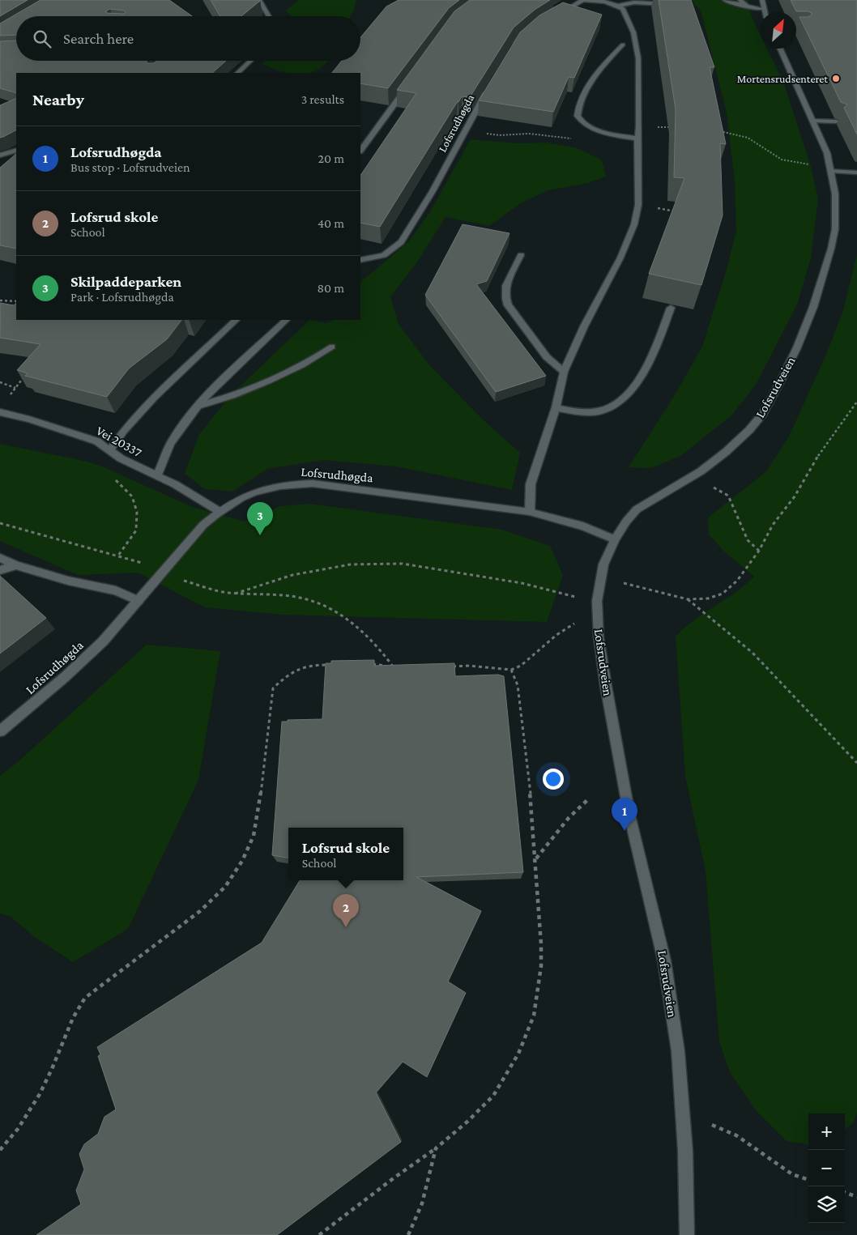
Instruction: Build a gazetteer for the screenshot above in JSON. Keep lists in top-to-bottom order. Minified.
{"streets":{"street":["Lofsrudhøgda","Lofsrudveien","Vei 20337"]},"crossings":[["Lofsrudhøgda","Lofsrudveien"],["Lofsrudhøgda","Vei 20337"]],"places":["Mortensrudsenteret"],"north":"top right","page":{"search":"Search here","heading":["Nearby","3 results"],"list":[{"mark":"1","name":"Lofsrudhøgda","note":"Bus stop · Lofsrudveien","value":"20 m"},{"mark":"2","name":"Lofsrud skole","note":"School","value":"40 m"},{"mark":"3","name":"Skilpaddeparken","note":"Park · Lofsrudhøgda","value":"80 m"}],"pins":["3","1","2"],"popup":["Lofsrud skole","School"],"map_buttons":["+","−"]}}
